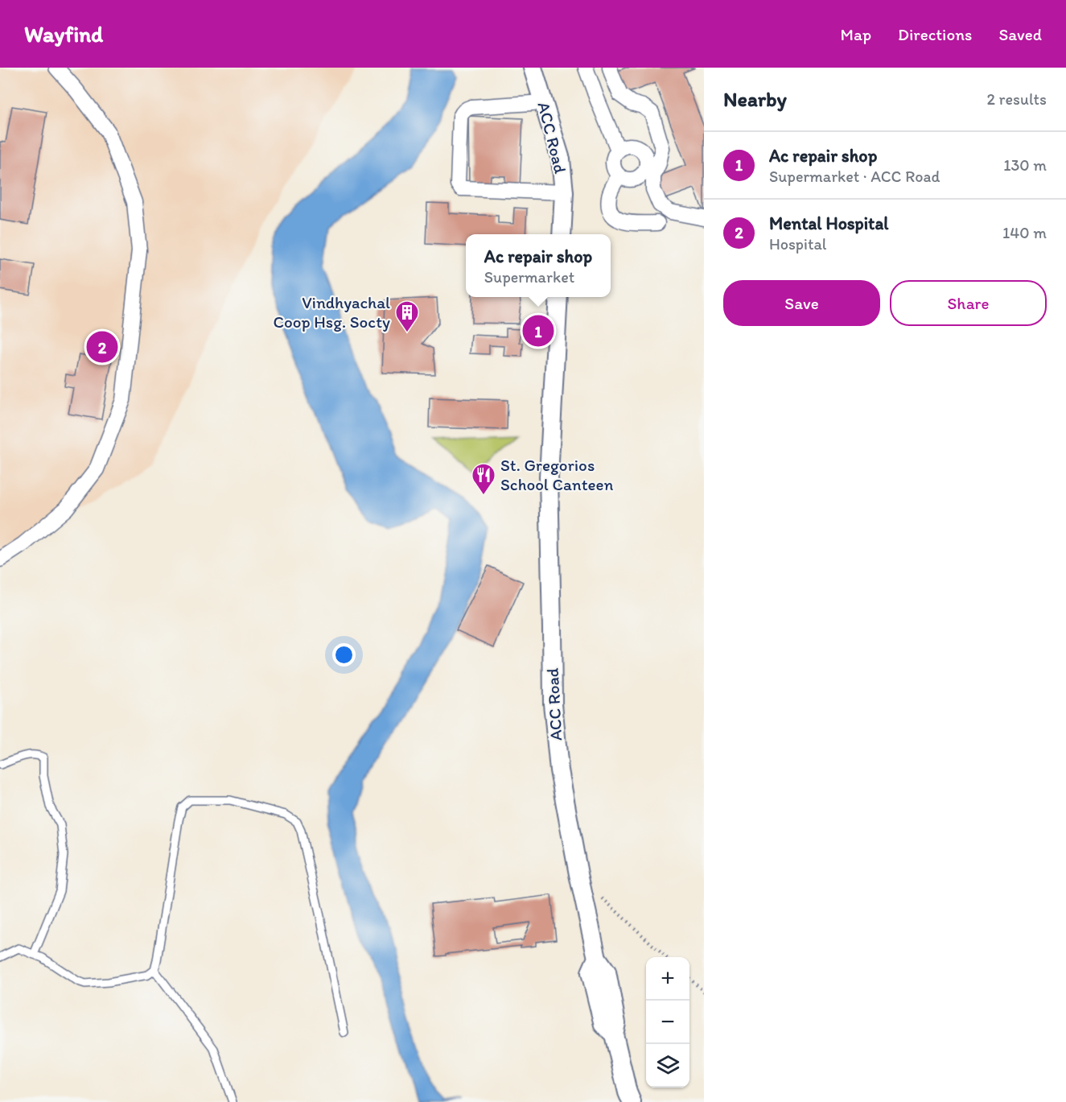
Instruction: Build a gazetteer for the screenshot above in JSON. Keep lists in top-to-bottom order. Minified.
{"streets":{"street":["ACC Road"]},"places":{"building":["Vindhyachal Coop Hsg. Socty"],"restaurant":["St. Gregorios School Canteen"]},"page":{"header":"Wayfind","nav":["Map","Directions","Saved"],"heading":["Nearby","2 results"],"list":[{"mark":"1","name":"Ac repair shop","note":"Supermarket · ACC Road","value":"130 m"},{"mark":"2","name":"Mental Hospital","note":"Hospital","value":"140 m"}],"popup":["Ac repair shop","Supermarket"],"buttons":["Save","Share"],"pins":["1","2"],"map_buttons":["+","−"]}}
